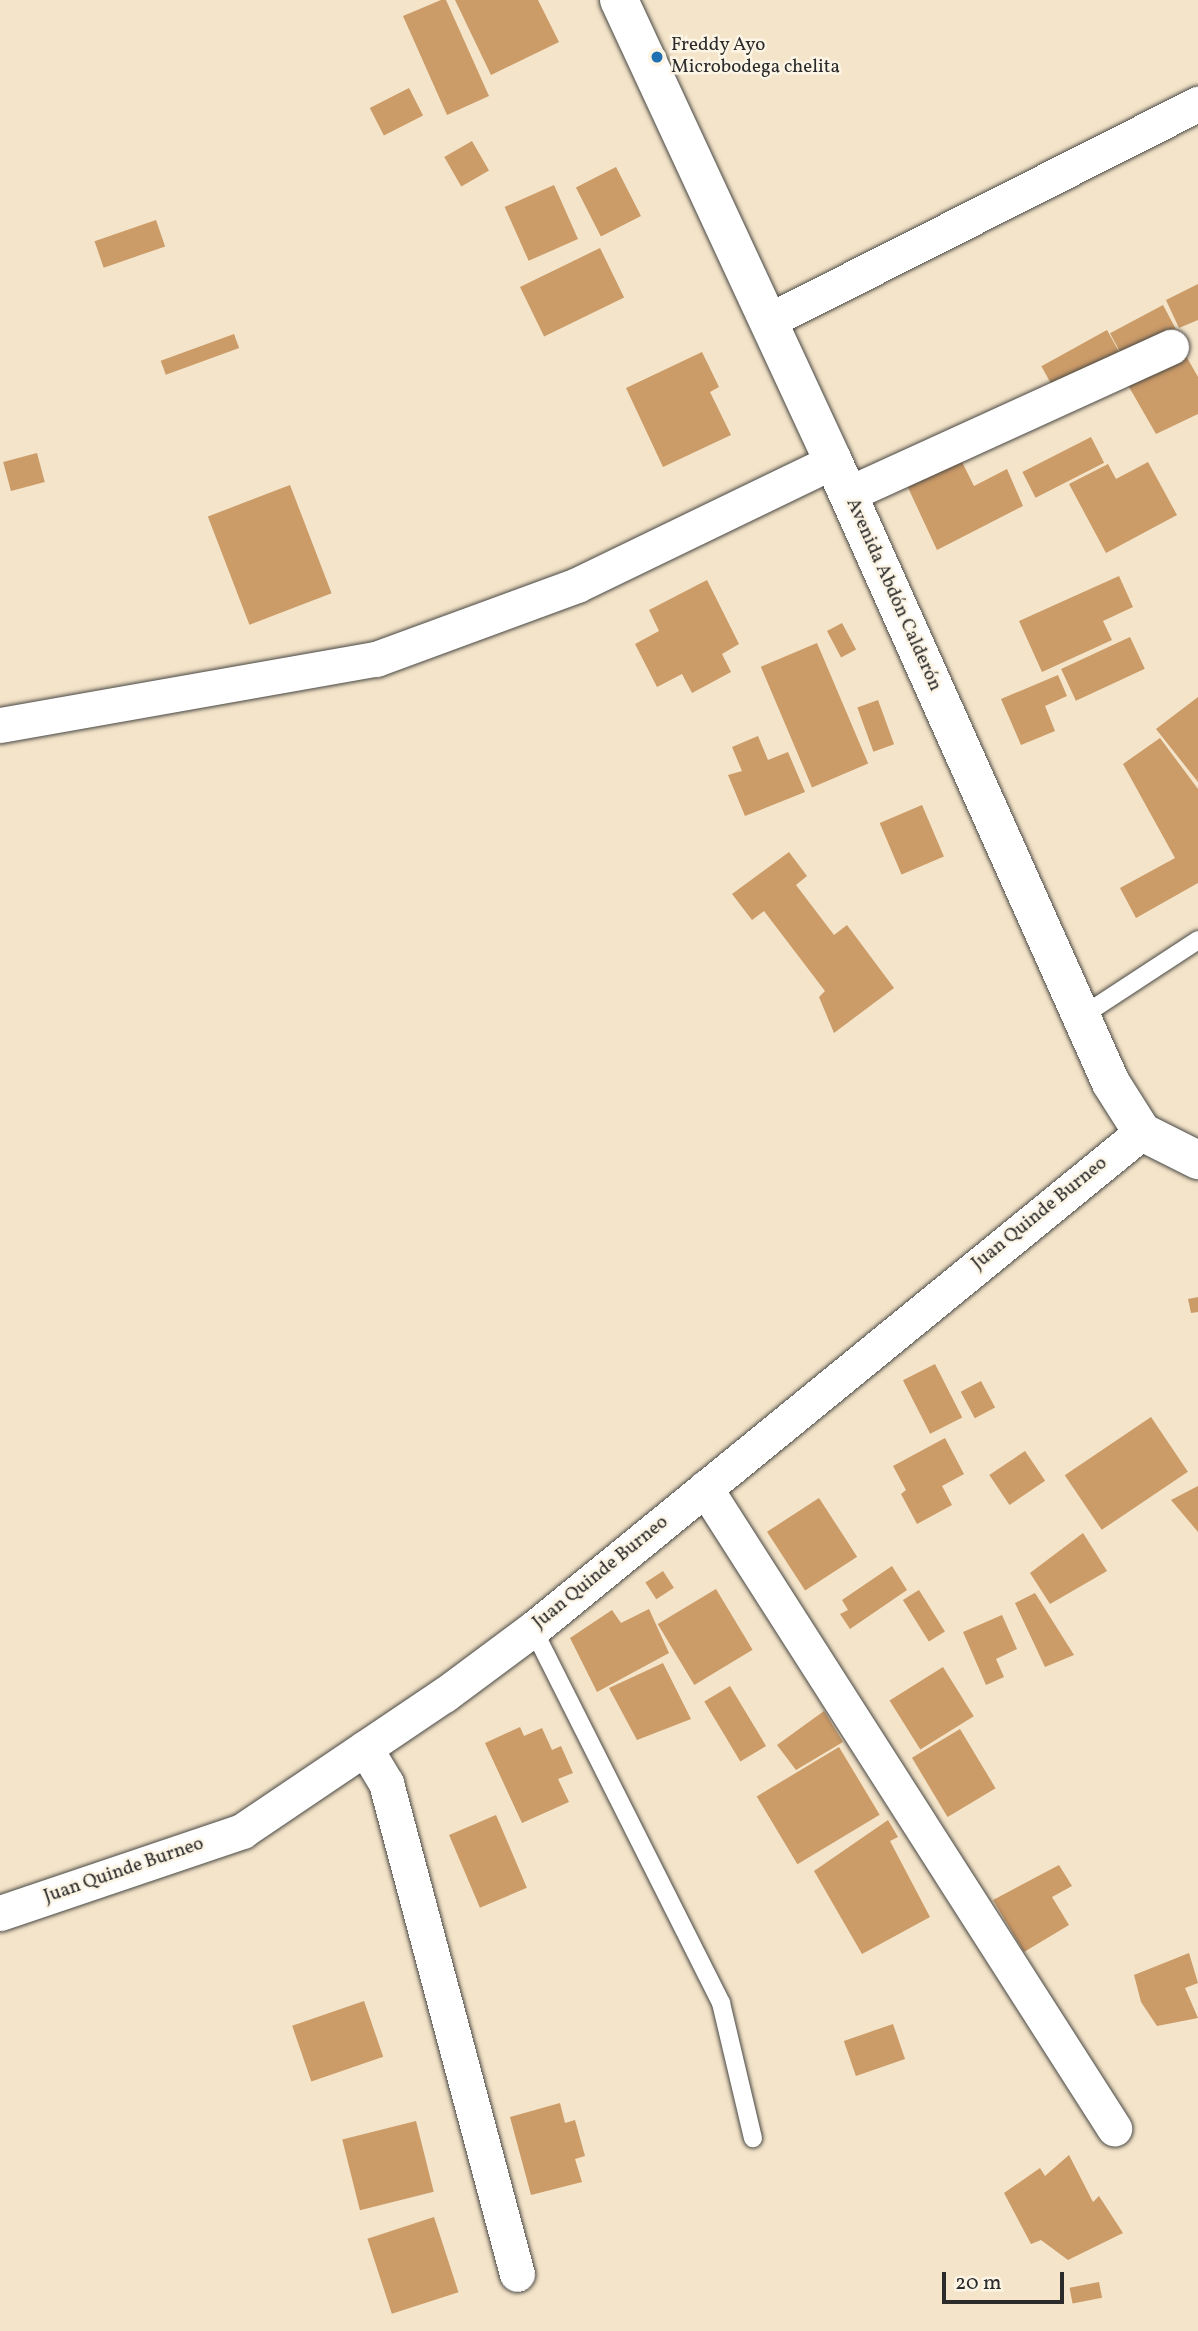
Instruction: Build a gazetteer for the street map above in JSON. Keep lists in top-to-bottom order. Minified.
{"streets":{"street":["Avenida Abdón Calderón","Juan Quinde Burneo"]},"crossings":[["Avenida Abdón Calderón","Juan Quinde Burneo"]],"places":["Freddy Ayo Microbodega chelita"],"scale_bar":"20 m"}
